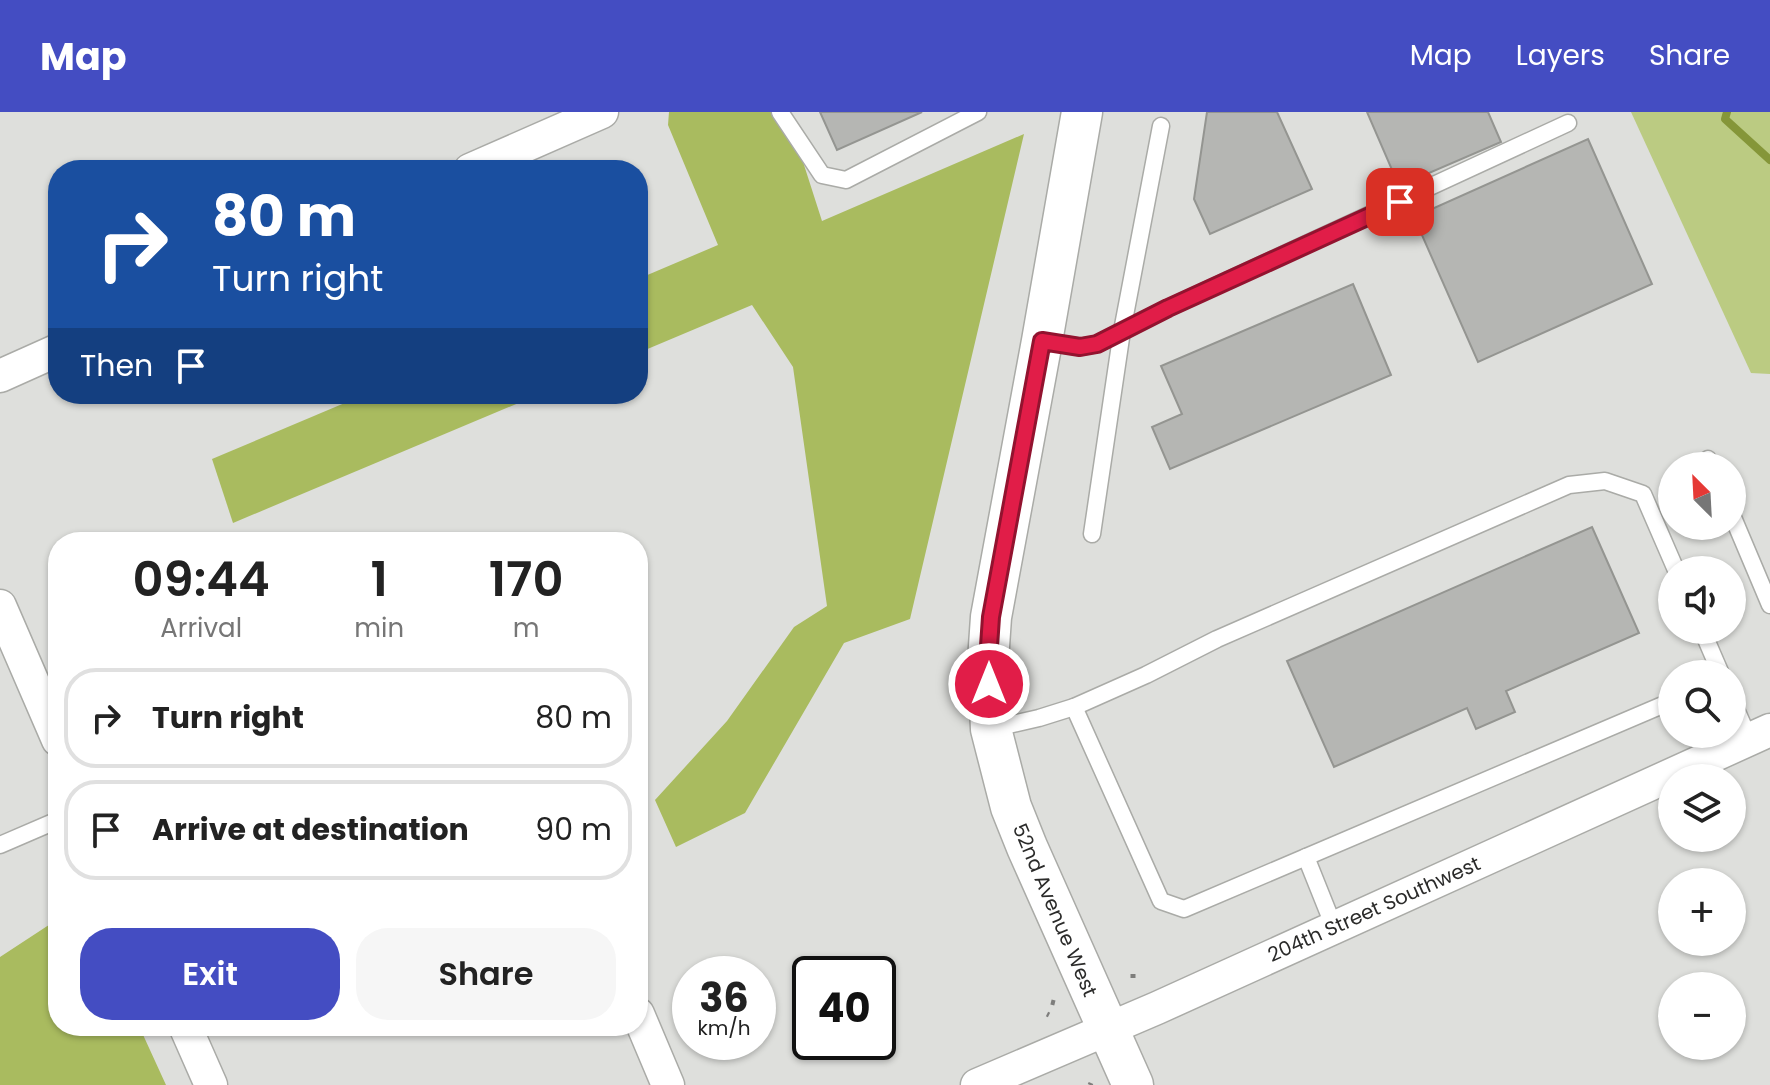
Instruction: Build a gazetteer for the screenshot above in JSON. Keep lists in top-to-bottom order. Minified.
{"streets":{"street":["204th Street Southwest","52nd Avenue West"]},"crossings":[["204th Street Southwest","52nd Avenue West"]],"north":"top left","page":{"header":"Map","nav":["Map","Layers","Share"],"turn":["80 m","Turn right"],"then":"Then","map_buttons":["+","−"],"eta":["09:44","Arrival","1","min","170","m"],"list":[{"name":"Turn right","value":"80 m"},{"name":"Arrive at destination","value":"90 m"}],"buttons":["Exit","Share"],"speed":"36 km/h","limit":"40"}}
